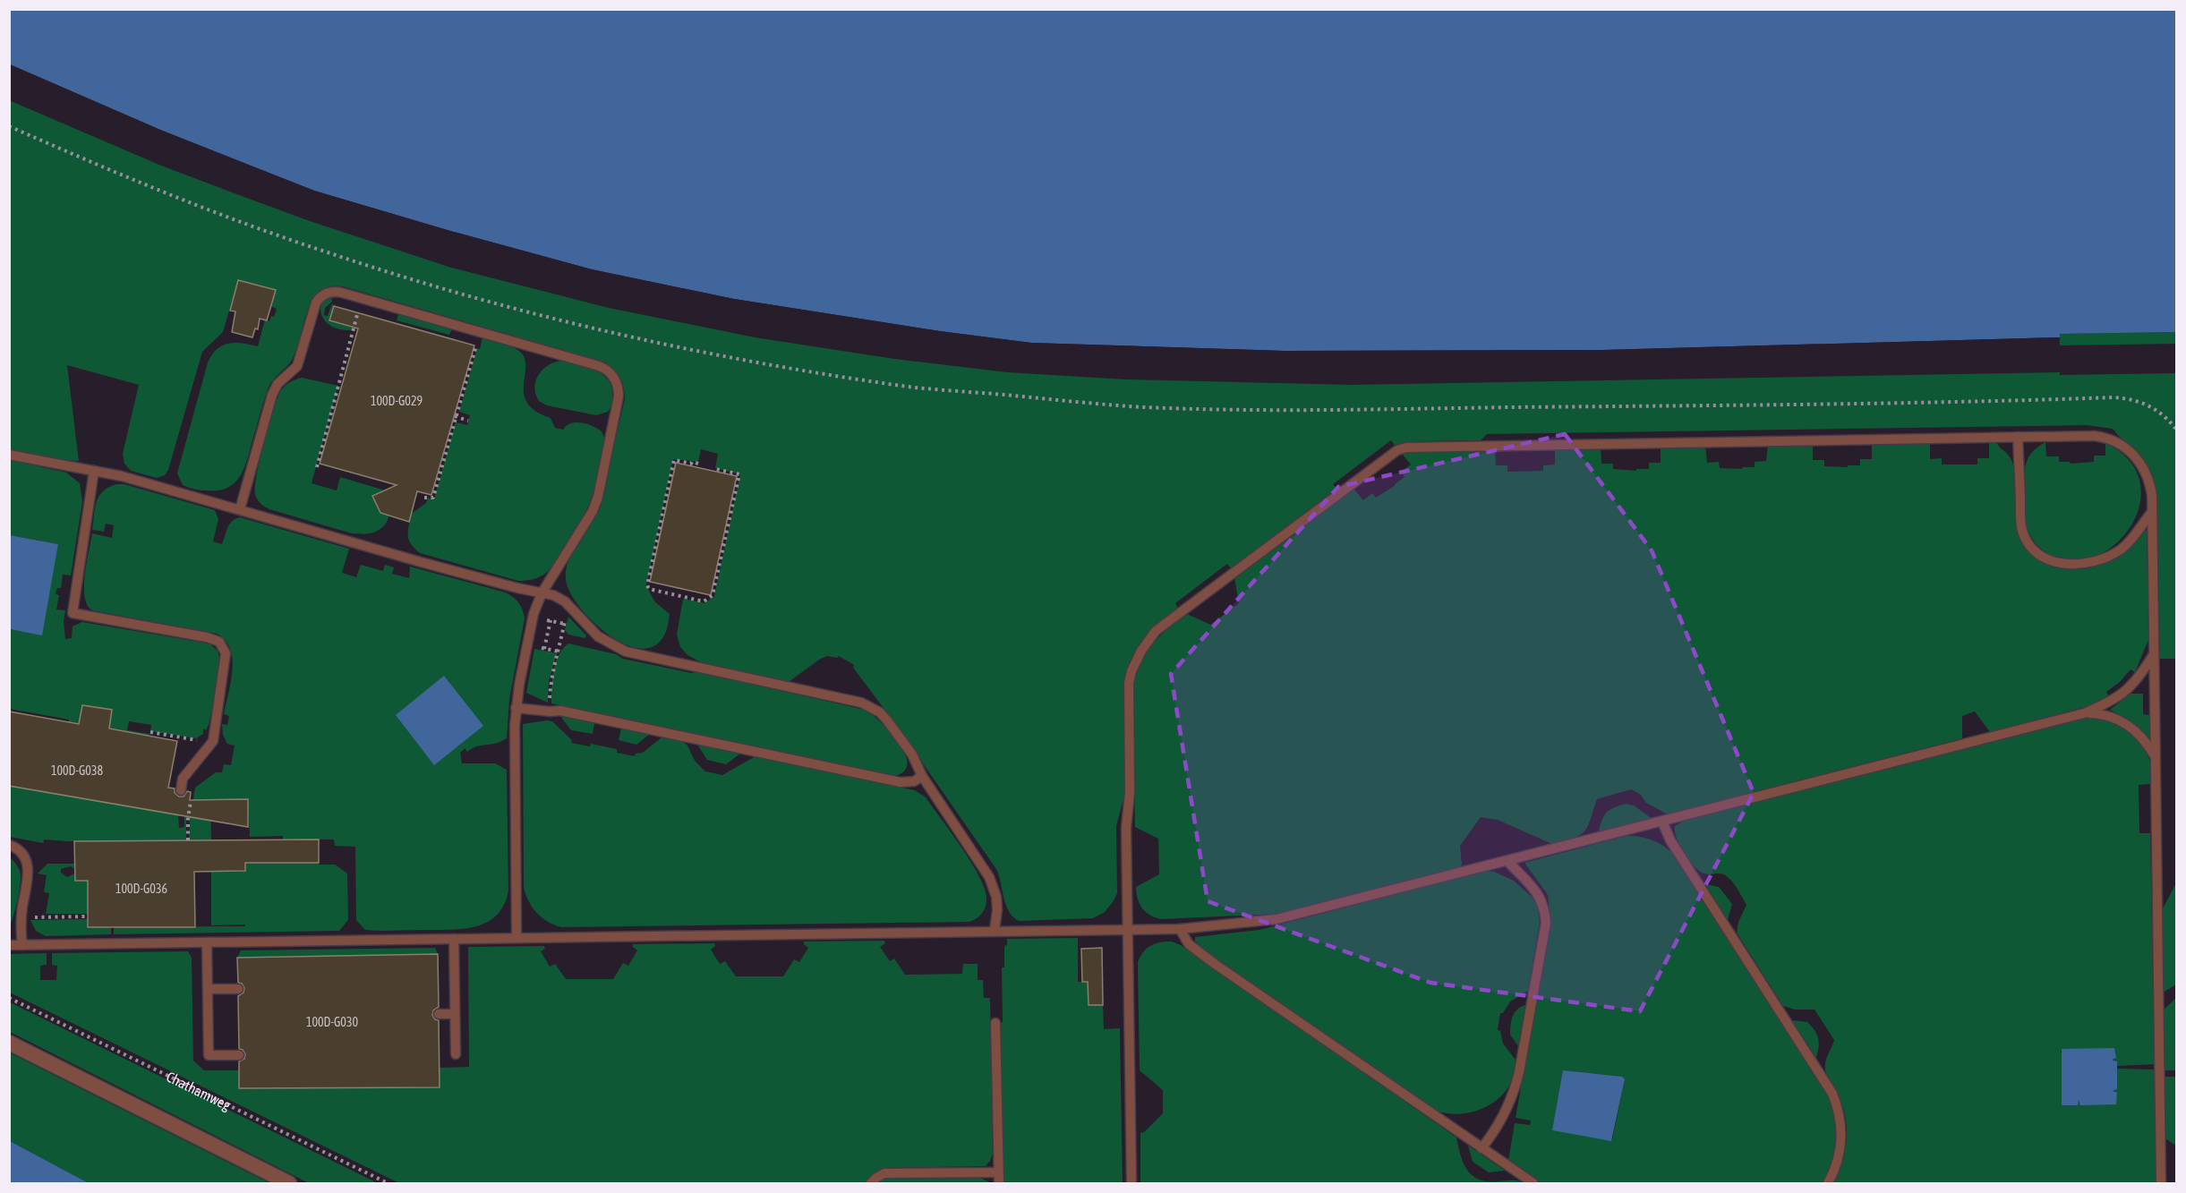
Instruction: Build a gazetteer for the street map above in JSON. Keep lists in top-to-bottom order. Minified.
{"streets":{"path":["Chathamweg"]},"house_numbers":["100D-G029","100D-G038","100D-G036","100D-G030"]}
